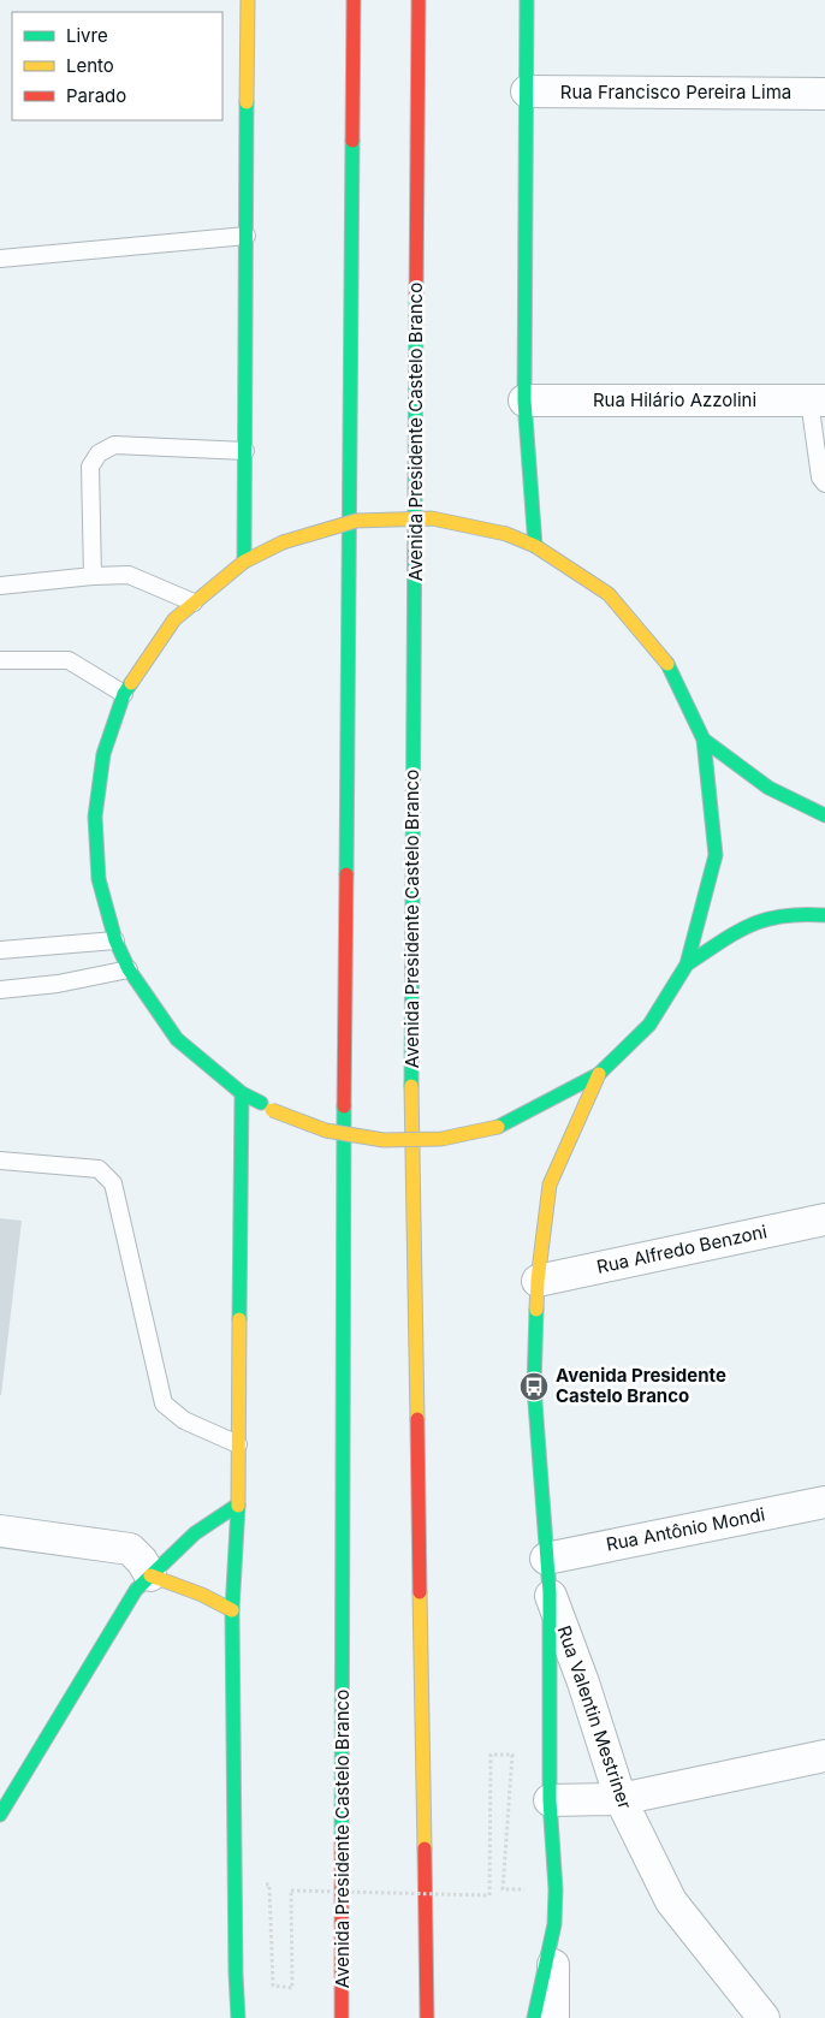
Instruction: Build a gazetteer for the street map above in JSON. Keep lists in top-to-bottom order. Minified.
{"streets":{"main road":["Avenida Presidente Castelo Branco"],"street":["Rua Francisco Pereira Lima","Rua Hilário Azzolini","Rua Alfredo Benzoni","Rua Antônio Mondi","Rua Valentin Mestriner"]},"places":{"bus stop":["Avenida Presidente Castelo Branco"]},"legend":["Livre","Lento","Parado"]}
